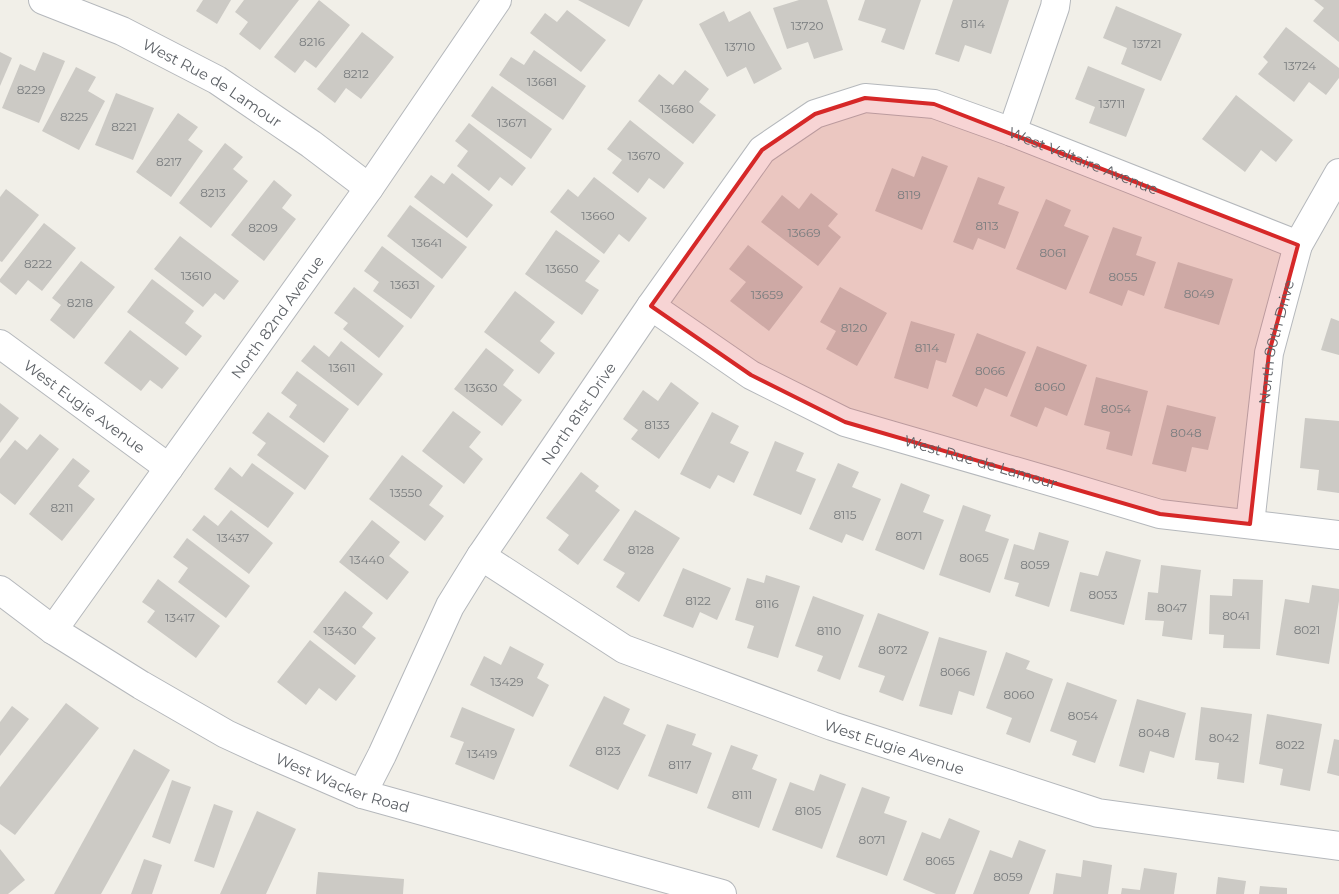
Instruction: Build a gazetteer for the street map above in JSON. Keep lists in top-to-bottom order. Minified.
{"streets":{"street":["West Rue de Lamour","West Voltaire Avenue","North 82nd Avenue","North 80th Drive","West Eugie Avenue","North 81st Drive","West Wacker Road"]},"crossings":[["West Rue de Lamour","North 82nd Avenue"],["West Rue de Lamour","North 80th Drive"],["West Rue de Lamour","North 81st Drive"],["West Voltaire Avenue","North 80th Drive"],["West Voltaire Avenue","North 81st Drive"],["North 82nd Avenue","West Eugie Avenue"],["North 82nd Avenue","West Wacker Road"],["West Eugie Avenue","North 81st Drive"],["North 81st Drive","West Wacker Road"]],"house_numbers":["8114","13720","8216","13721","13710","13724","8212","13681","8229","13711","13680","8225","13671","8221","13670","8217","8213","8119","13660","8113","8209","13669","13641","8061","8222","13650","13610","8055","13631","8049","13659","8218","8120","8114","13611","8066","8060","13630","8054","8133","8048","13550","8211","8115","8071","13437","8128","8065","13440","8059","8053","8122","8116","8047","8041","13417","8021","13430","8110","8072","8066","13429","8060","8054","8048","8042","8022","8123","13419","8117","8111","8105","8071","8065","8059"]}
